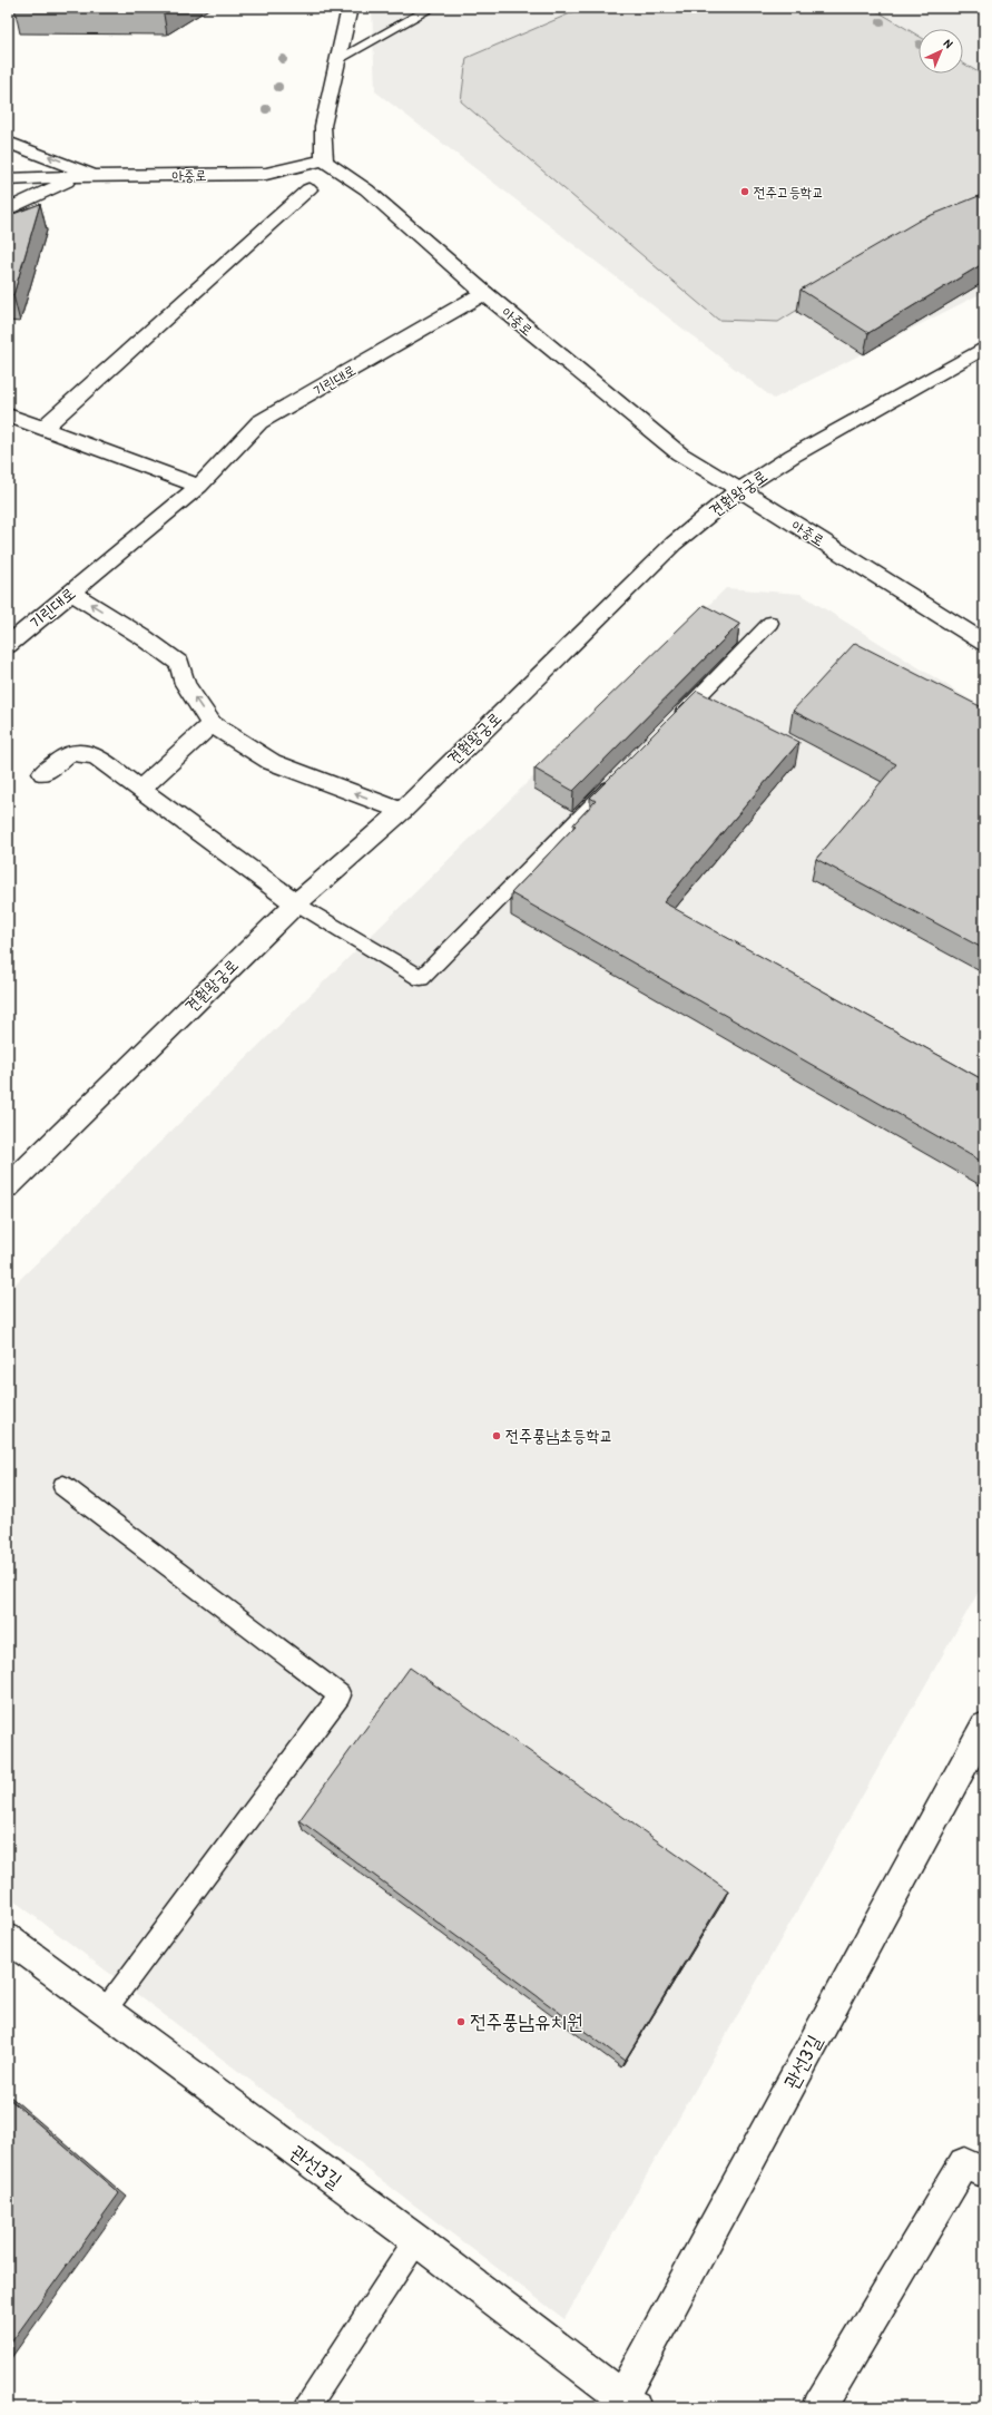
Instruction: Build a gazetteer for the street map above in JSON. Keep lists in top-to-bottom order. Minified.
{"streets":{"street":["아중로","기린대로","견훤왕궁로","관선3길"]},"crossings":[["아중로","기린대로"],["아중로","견훤왕궁로"]],"places":["전주고등학교","전주풍남초등학교","전주풍남유치원"],"north":"top right"}
